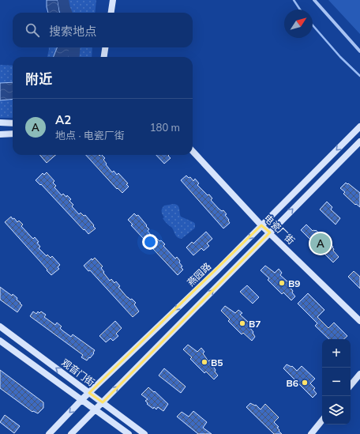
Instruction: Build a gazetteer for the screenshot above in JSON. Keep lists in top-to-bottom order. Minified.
{"streets":{"main road":["电瓷厂街","燕园路","观音门街"]},"crossings":[["电瓷厂街","燕园路"],["燕园路","观音门街"]],"places":["B9","B7","B5","B6"],"north":"top right","page":{"search":"搜索地点","heading":"附近","list":[{"mark":"A","name":"A2","note":"地点 · 电瓷厂街","value":"180 m"}],"pins":"A","map_buttons":["+","−"]}}
